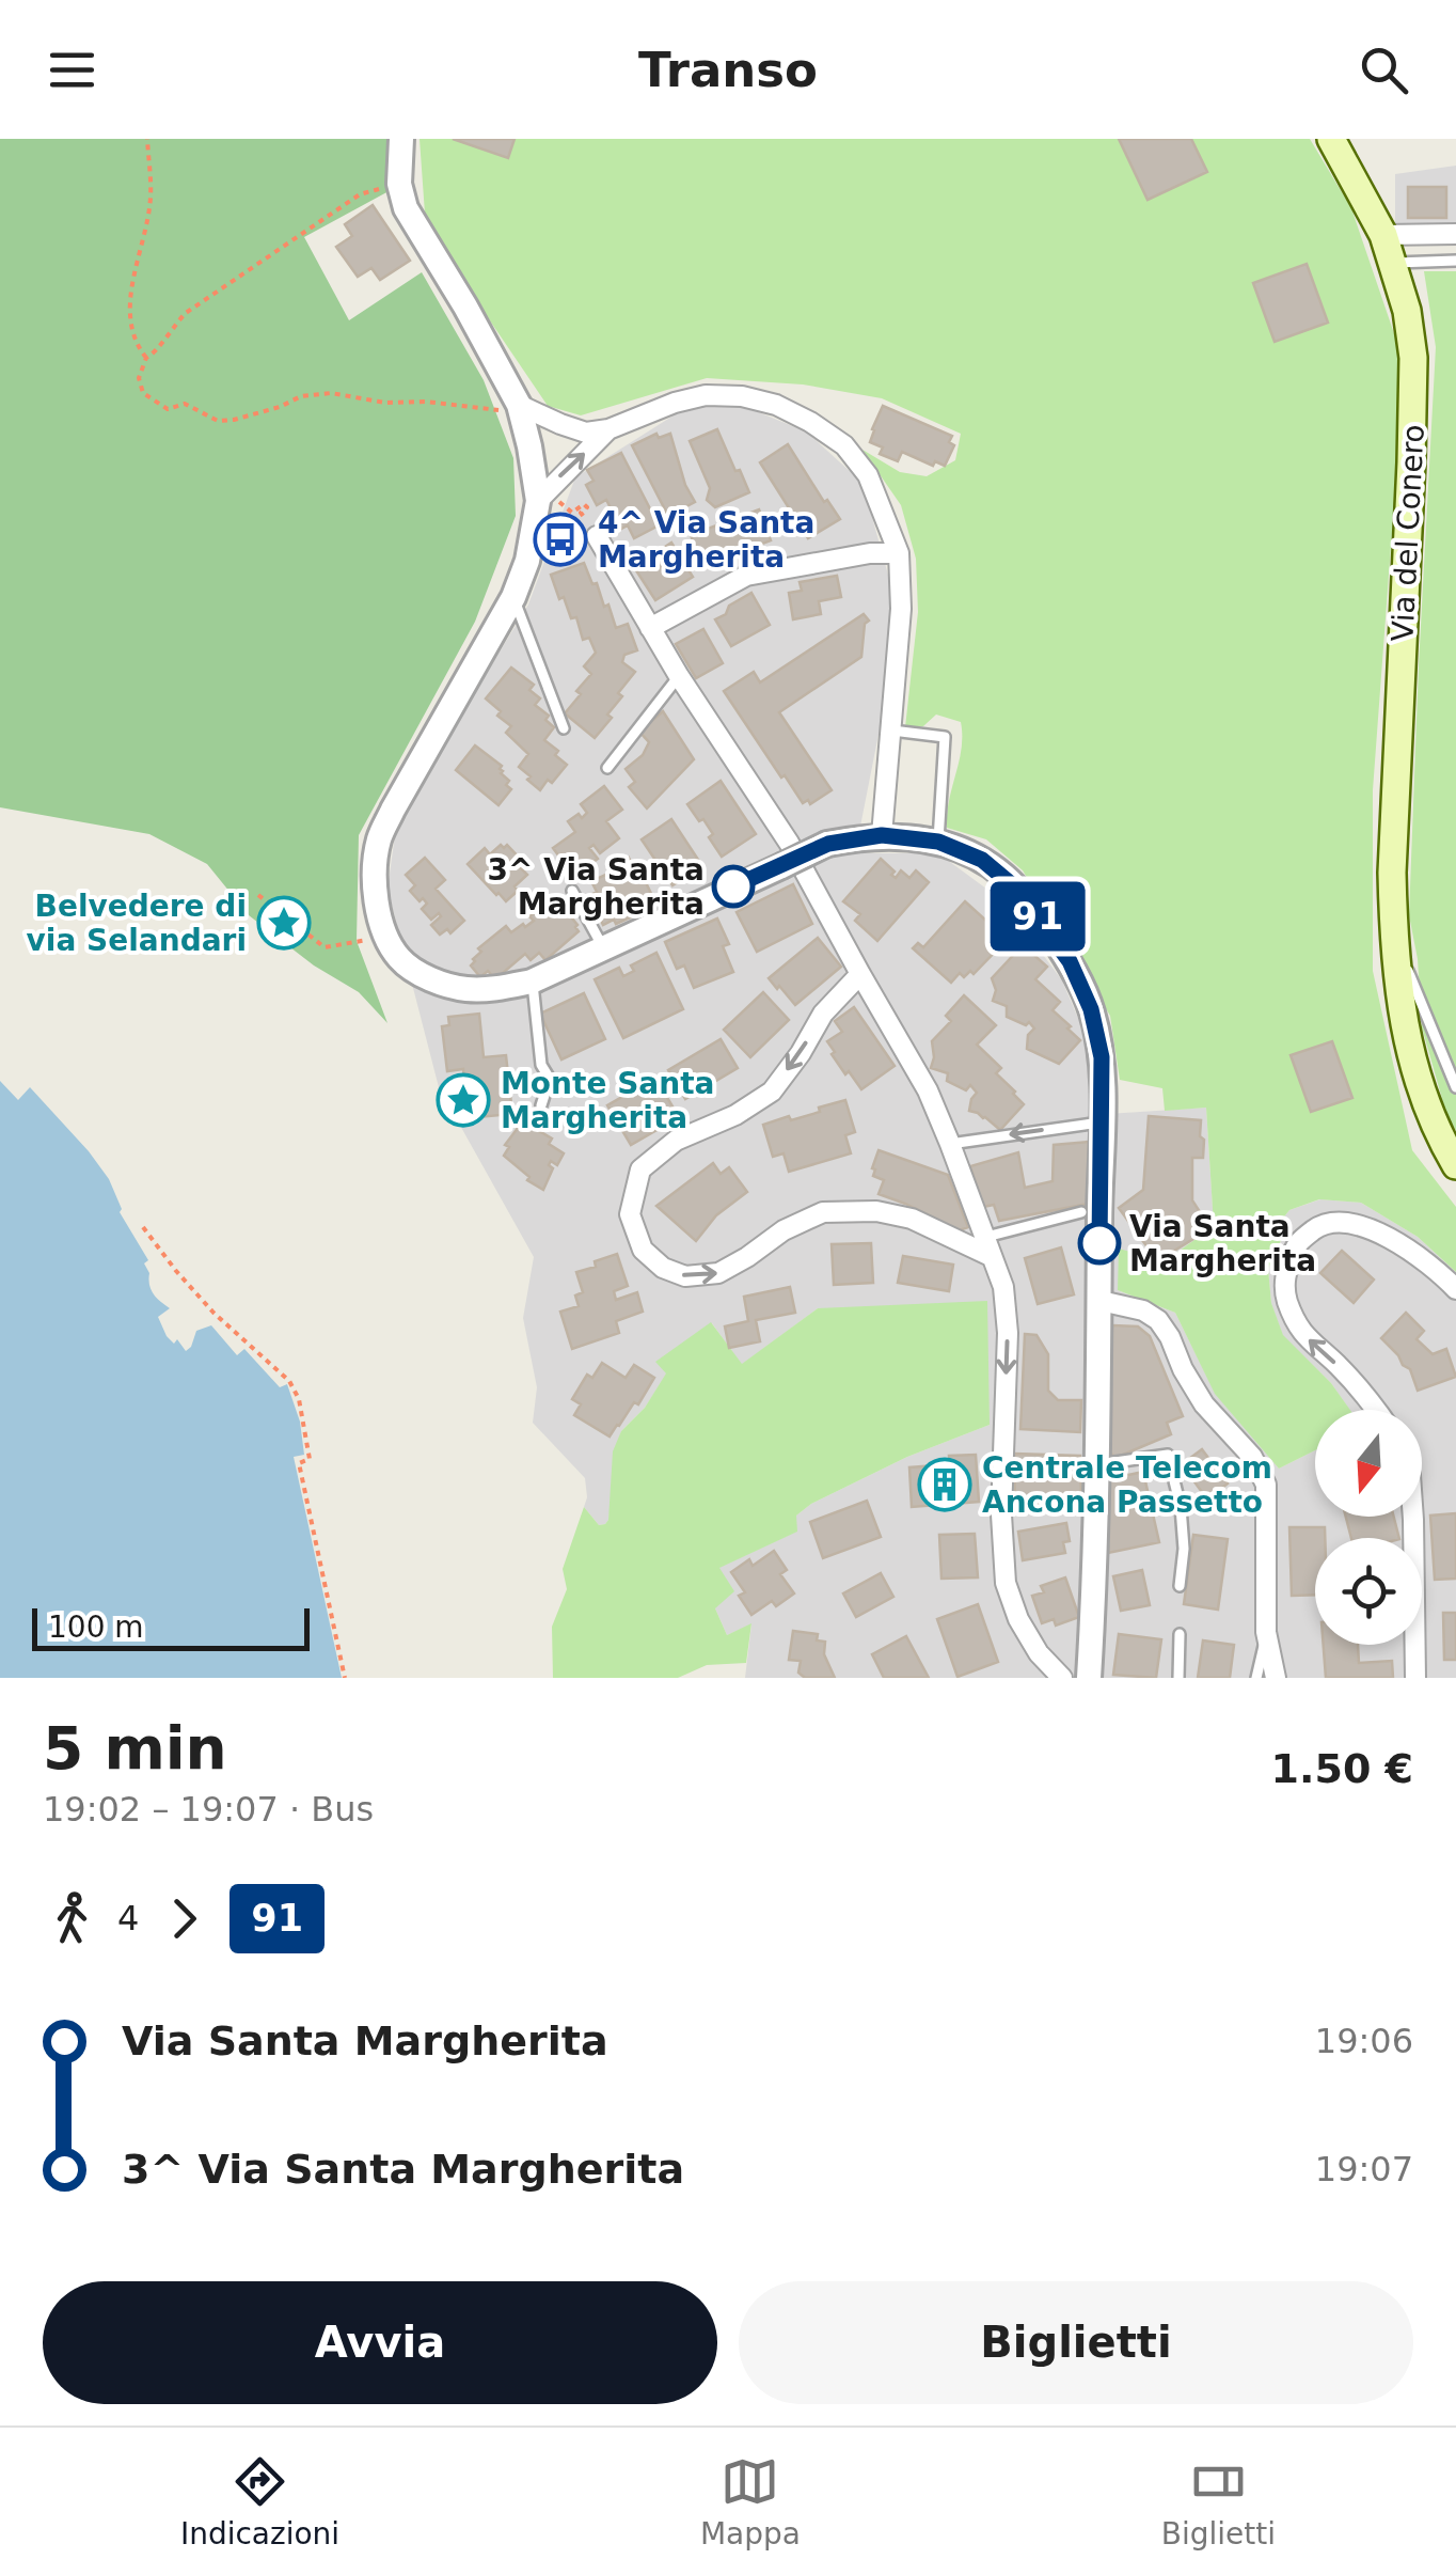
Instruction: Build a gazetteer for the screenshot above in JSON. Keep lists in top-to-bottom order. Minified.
{"streets":{"main road":["Via del Conero"]},"places":{"bus stop":["4^ Via Santa Margherita"],"other":["3^ Via Santa Margherita","Via Santa Margherita"],"place":["Belvedere di via Selandari","Monte Santa Margherita"],"building":["Centrale Telecom Ancona Passetto"]},"lines":["bus line 91"],"scale_bar":"100 m","north":"bottom","page":{"header":"Transo","on_map":"91","scale":"100 m","heading":["5 min","19:02 – 19:07 · Bus","1.50 €"],"legs":["4","91"],"list":[{"name":"Via Santa Margherita","value":"19:06"},{"name":"3^ Via Santa Margherita","value":"19:07"}],"buttons":["Avvia","Biglietti"],"tabs":["Indicazioni","Mappa","Biglietti"]}}
